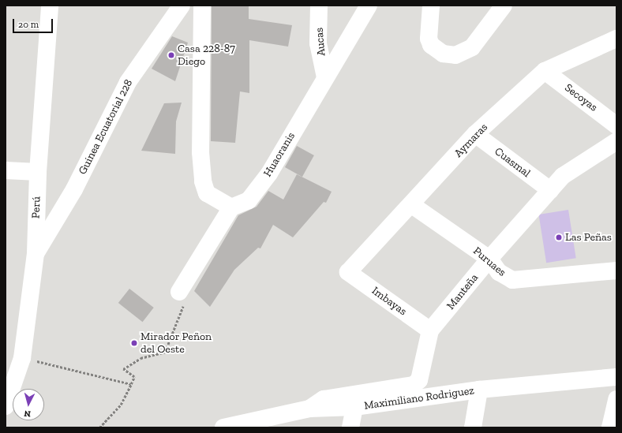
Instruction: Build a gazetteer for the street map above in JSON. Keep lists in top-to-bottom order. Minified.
{"streets":{"street":["Aucas","Secoyas","Guinea Ecuatorial 228","Aymaras","Huaoranis","Cuasmal","Perú","Puruaes","Manteña","Imbayas","Maximiliano Rodriguez"]},"crossings":[["Aucas","Huaoranis"],["Secoyas","Aymaras"],["Guinea Ecuatorial 228","Perú"],["Aymaras","Cuasmal"],["Aymaras","Puruaes"],["Aymaras","Imbayas"],["Cuasmal","Manteña"],["Puruaes","Manteña"],["Manteña","Imbayas"],["Manteña","Maximiliano Rodriguez"]],"places":["Casa 228-87 Diego","Las Peñas","Mirador Peñon del Oeste"],"scale_bar":"20 m","north":"bottom"}
